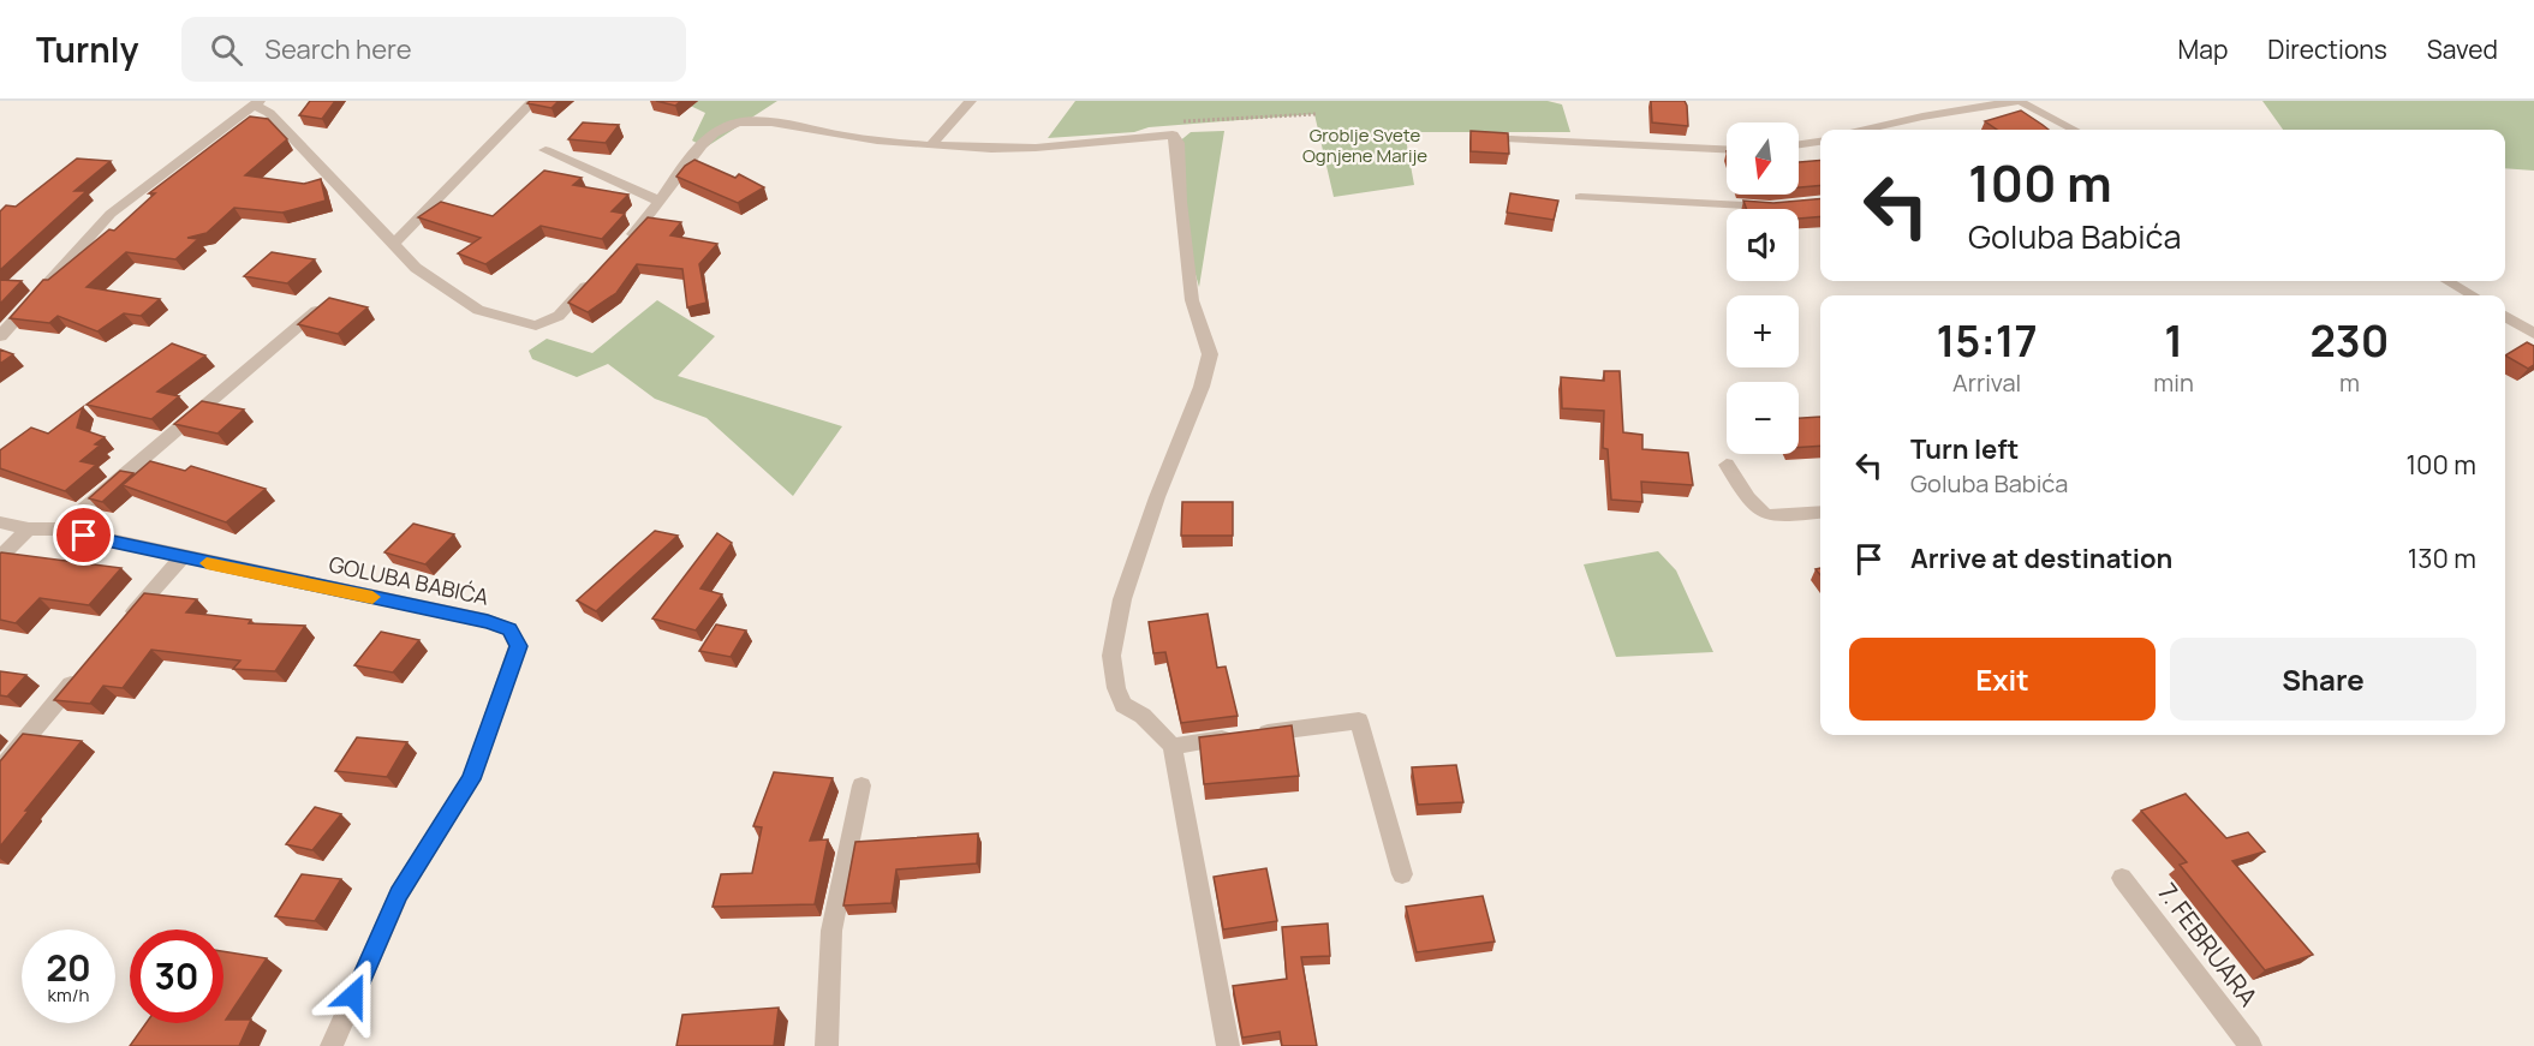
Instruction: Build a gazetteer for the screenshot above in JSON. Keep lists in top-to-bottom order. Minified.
{"streets":{"street":["GOLUBA BABIĆA","7. FEBRUARA"]},"parks":["Groblje Svete Ognjene Marije"],"north":"bottom","page":{"header":"Turnly","search":"Search here","nav":["Map","Directions","Saved"],"map_buttons":["+","−"],"turn":["100 m","Goluba Babića"],"eta":["15:17","Arrival","1","min","230","m"],"list":[{"name":"Turn left","note":"Goluba Babića","value":"100 m"},{"name":"Arrive at destination","value":"130 m"}],"buttons":["Exit","Share"],"speed":"20 km/h","limit":"30"}}
